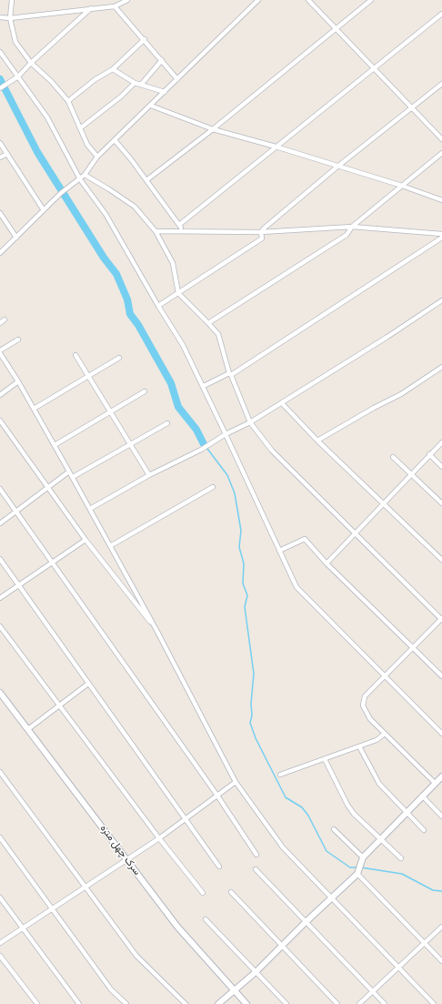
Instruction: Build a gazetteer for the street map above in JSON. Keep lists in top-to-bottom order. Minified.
{"streets":{"street":["سرک چهل متره"]}}
